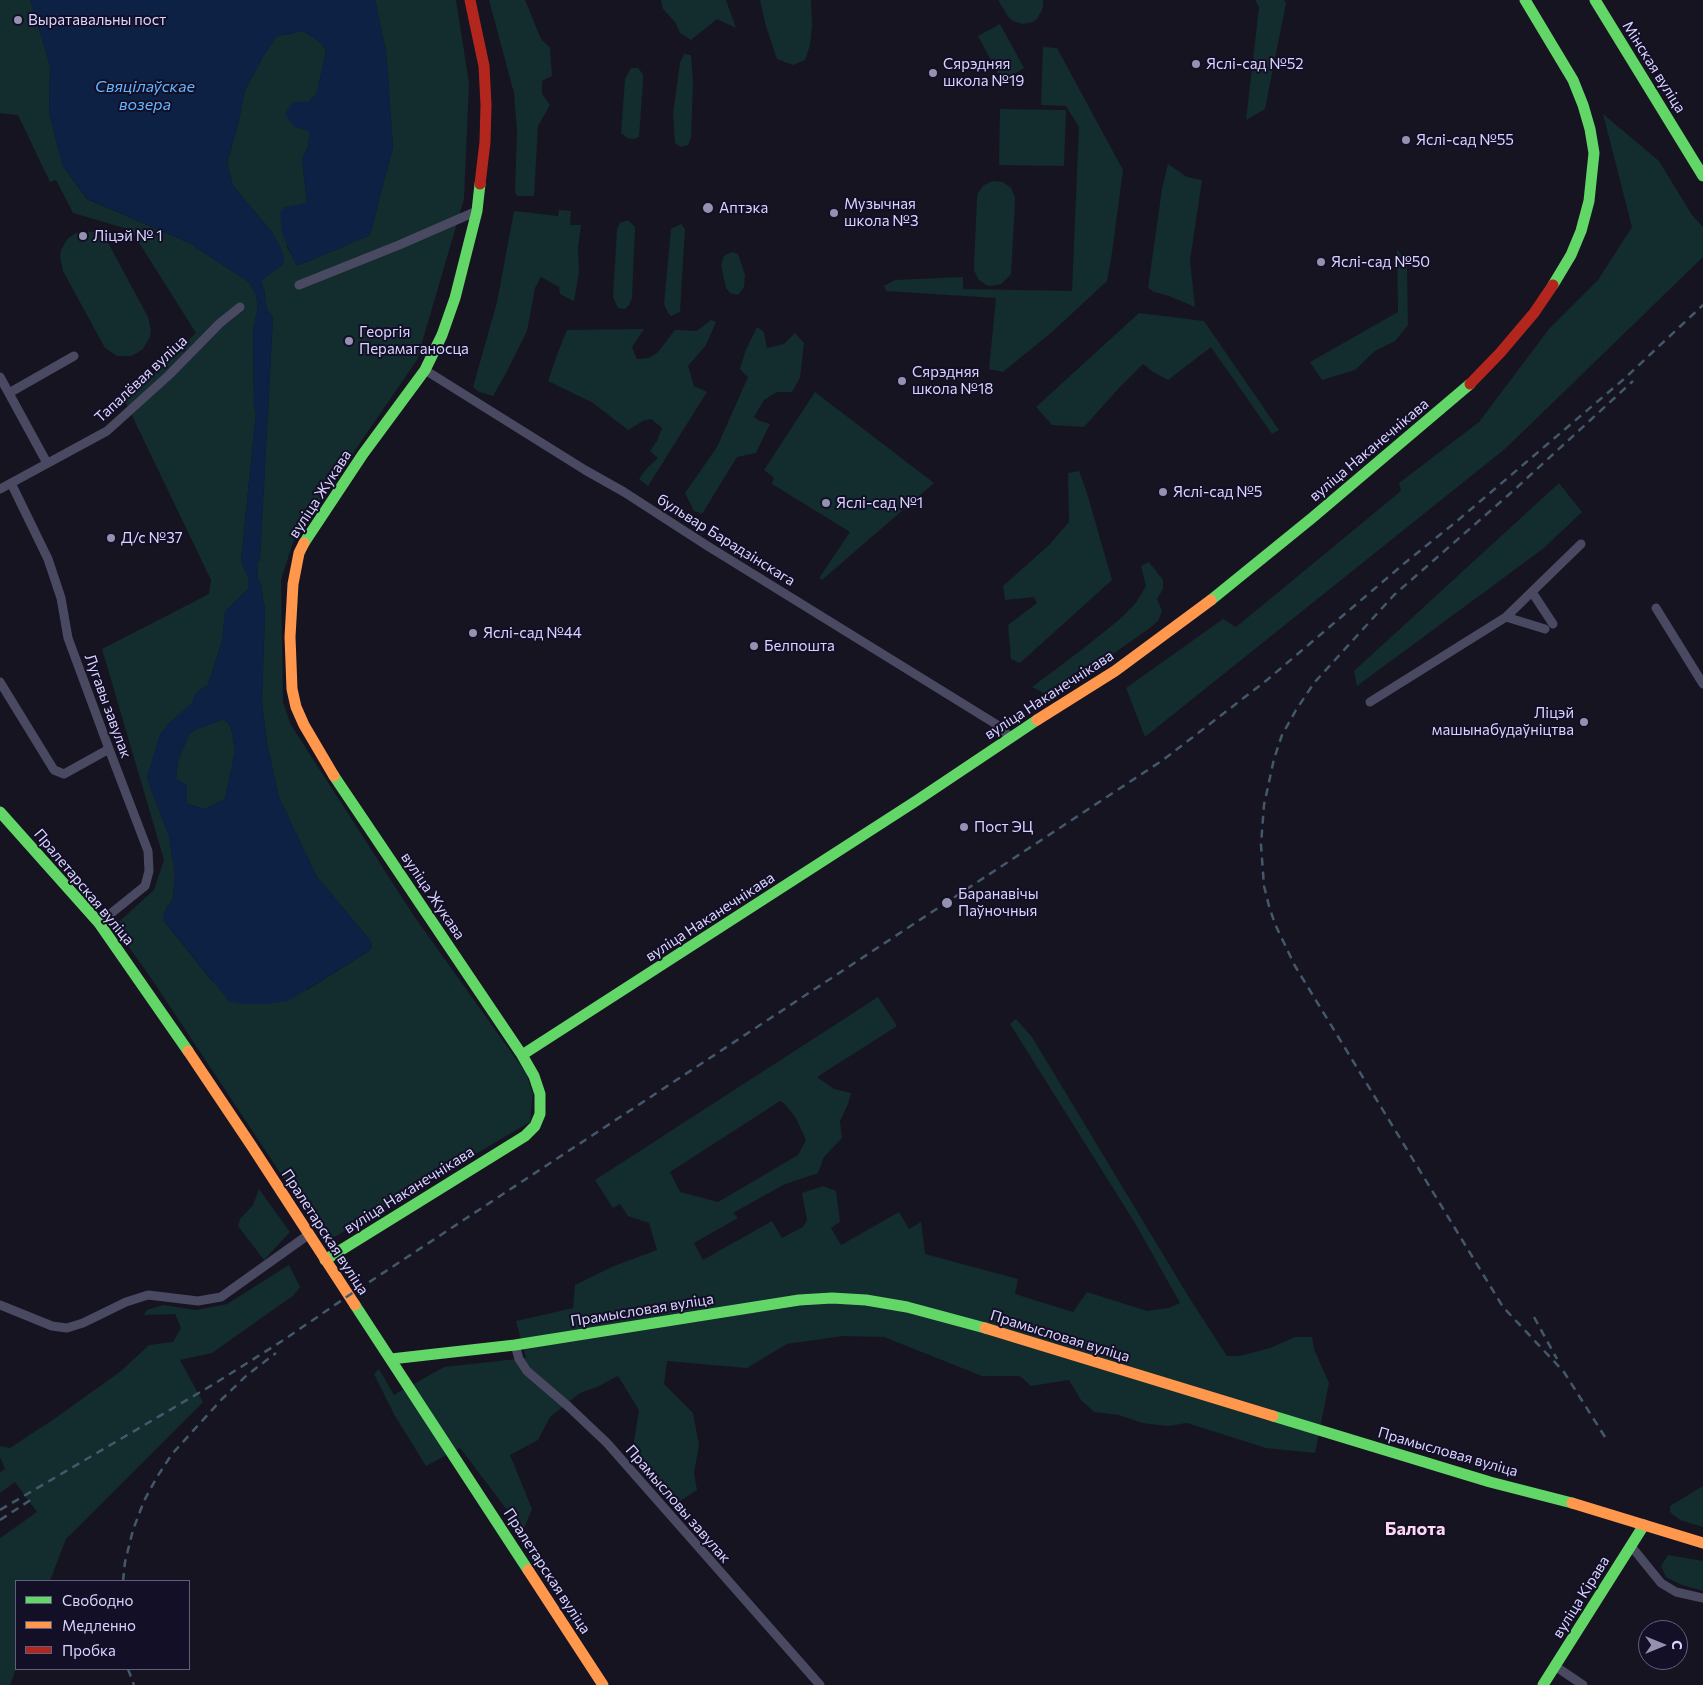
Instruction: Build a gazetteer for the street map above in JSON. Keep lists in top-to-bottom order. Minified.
{"streets":{"main road":["Мінская вуліца","вуліца Наканечнікава","вуліца Жукава","Пралетарская вуліца","Прамысловая вуліца","вуліца Кірава"],"street":["Тапалёвая вуліца","бульвар Барадзінскага","Лугавы завулак","Прамысловы завулак"]},"crossings":[["Тапалёвая вуліца","Лугавы завулак"],["вуліца Наканечнікава","вуліца Жукава"],["вуліца Наканечнікава","бульвар Барадзінскага"],["вуліца Наканечнікава","Пралетарская вуліца"],["вуліца Жукава","бульвар Барадзінскага"],["Лугавы завулак","Пралетарская вуліца"],["Пралетарская вуліца","Прамысловая вуліца"],["Прамысловая вуліца","Прамысловы завулак"],["Прамысловая вуліца","вуліца Кірава"]],"districts":["Балота"],"water":["Свяцілаўскае возера"],"places":["Выратавальны пост","Яслі-сад №52","Сярэдняя школа №19","Яслі-сад №55","Аптэка","Музычная школа №3","Ліцэй № 1","Яслі-сад №50","Георгія Перамаганосца","Сярэдняя школа №18","Яслі-сад №5","Яслі-сад №1","Д/с №37","Яслі-сад №44","Белпошта","Ліцэй машынабудаўніцтва","Пост ЭЦ","Баранавічы Паўночныя"],"legend":["Свободно","Медленно","Пробка"],"north":"right"}
